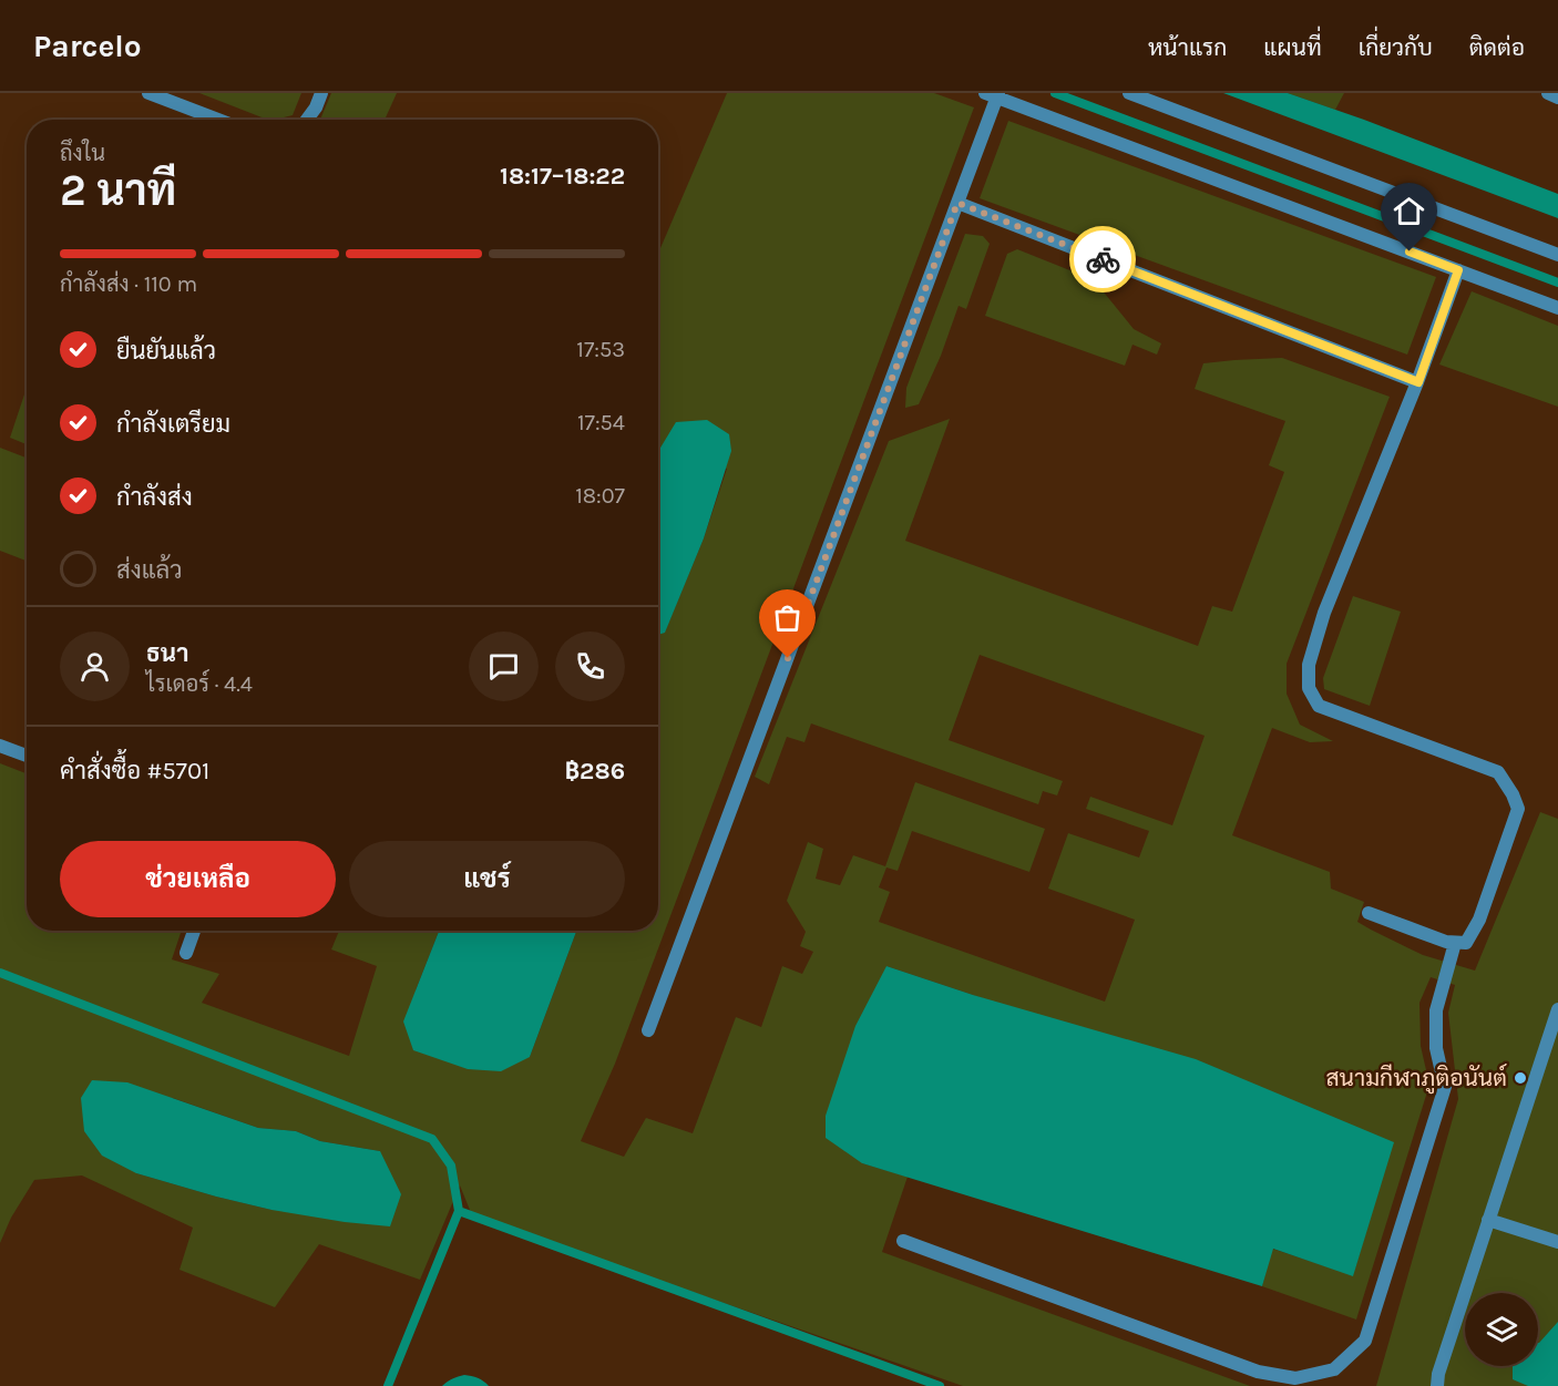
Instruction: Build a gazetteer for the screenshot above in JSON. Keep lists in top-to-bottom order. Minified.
{"places":["สนามกีฬาภูติอนันต์"],"page":{"header":"Parcelo","nav":["หน้าแรก","แผนที่","เกี่ยวกับ","ติดต่อ"],"heading":["2 นาที","ถึงใน","18:17–18:22"],"panel":["ธนา","ไรเดอร์ · 4.4","คำสั่งซื้อ #5701","฿286"],"bar":"กำลังส่ง · 110 m","list":[["ยืนยันแล้ว","17:53"],["กำลังเตรียม","17:54"],["กำลังส่ง","18:07"],"ส่งแล้ว"],"buttons":["ช่วยเหลือ","แชร์"]}}
